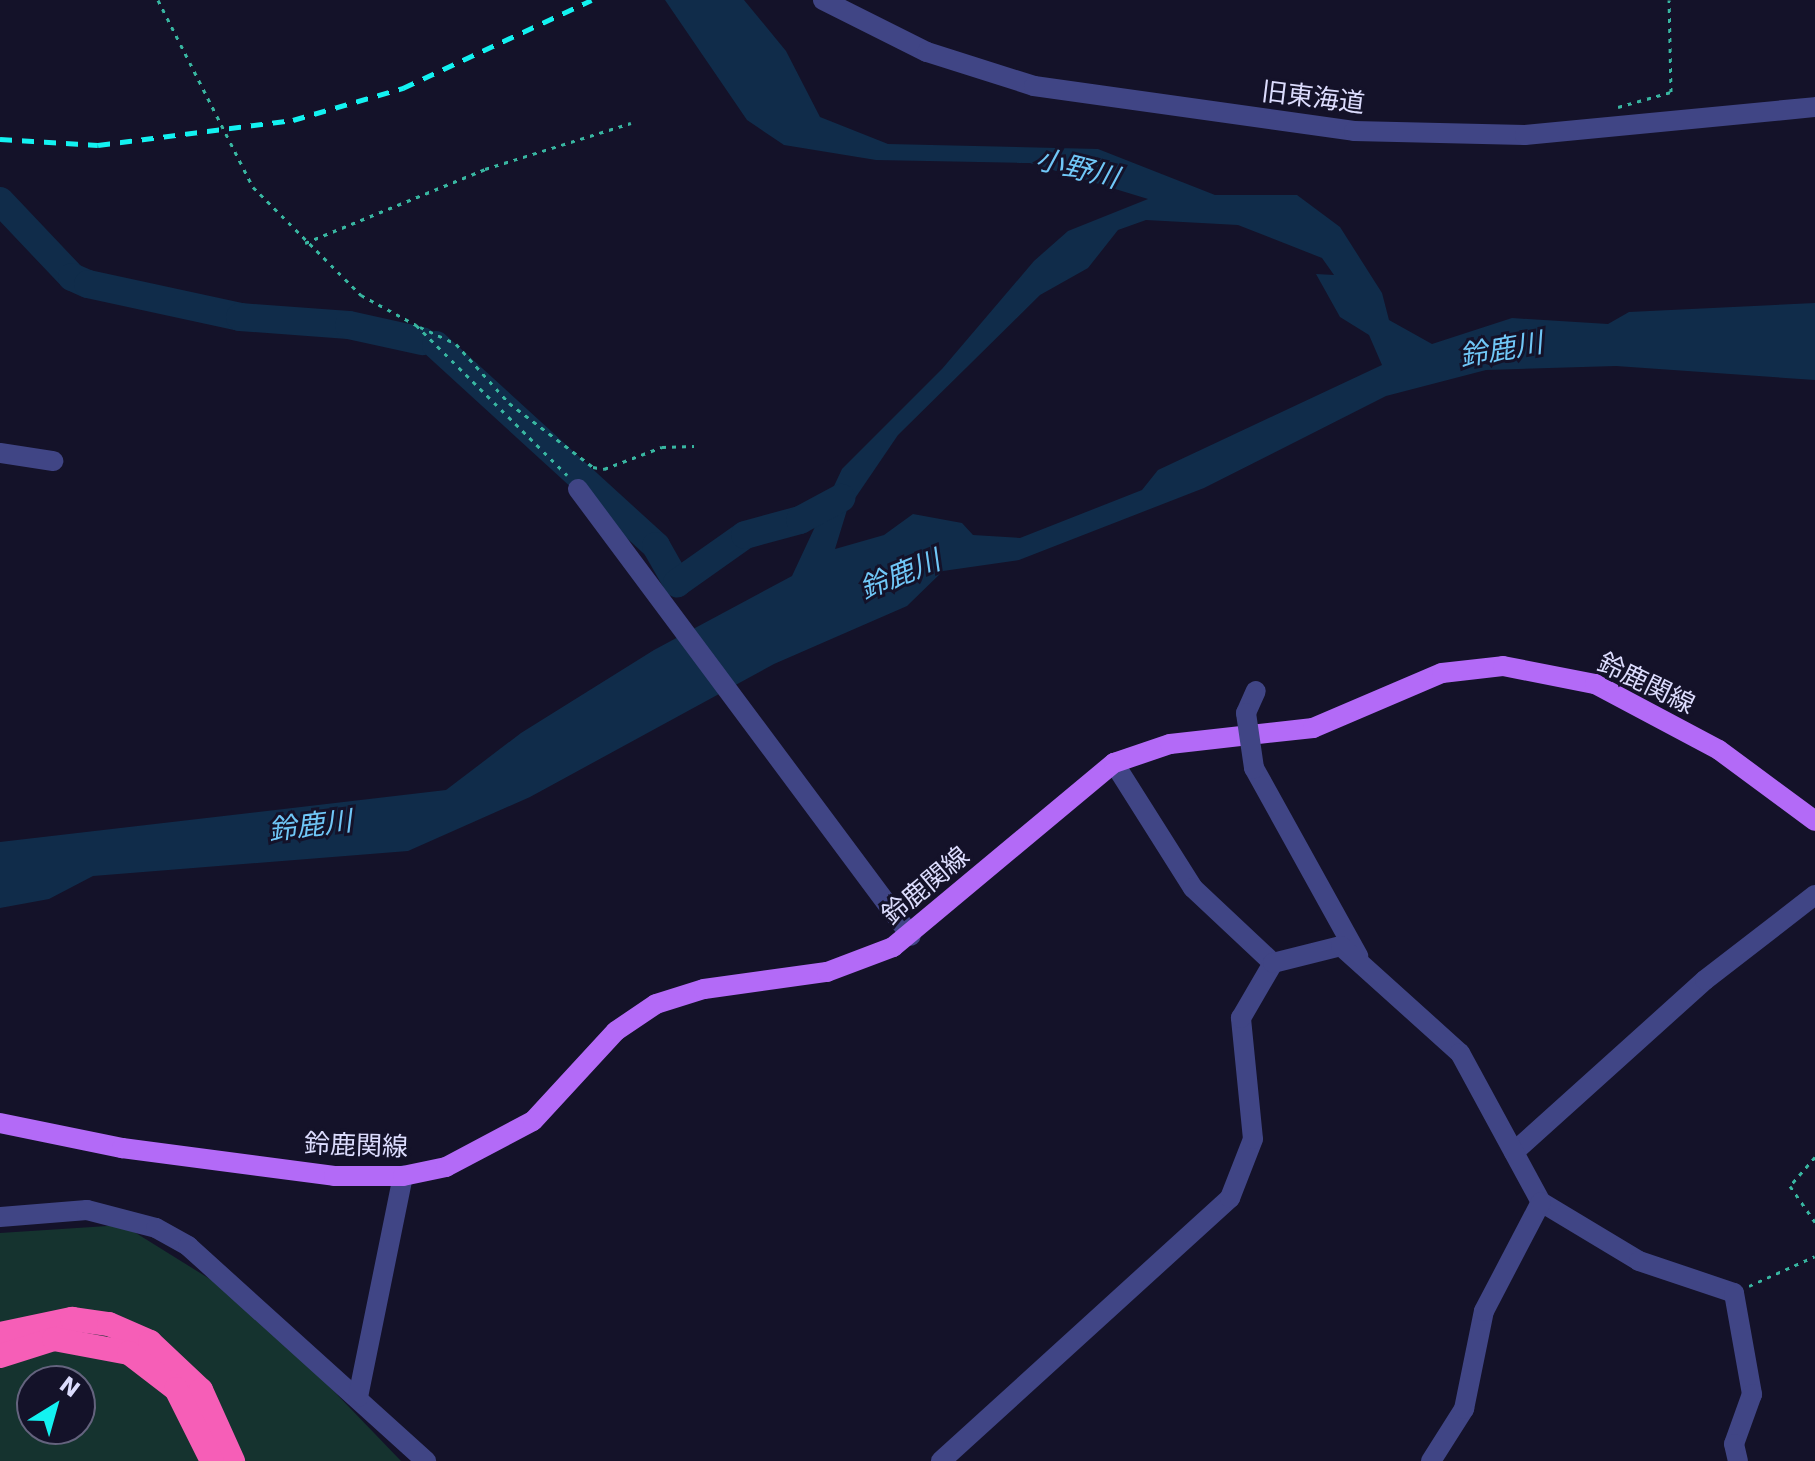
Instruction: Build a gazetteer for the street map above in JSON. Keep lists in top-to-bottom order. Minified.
{"streets":{"main road":["鈴鹿関線"],"street":["旧東海道"]},"water":["小野川","鈴鹿川"],"north":"top right"}
